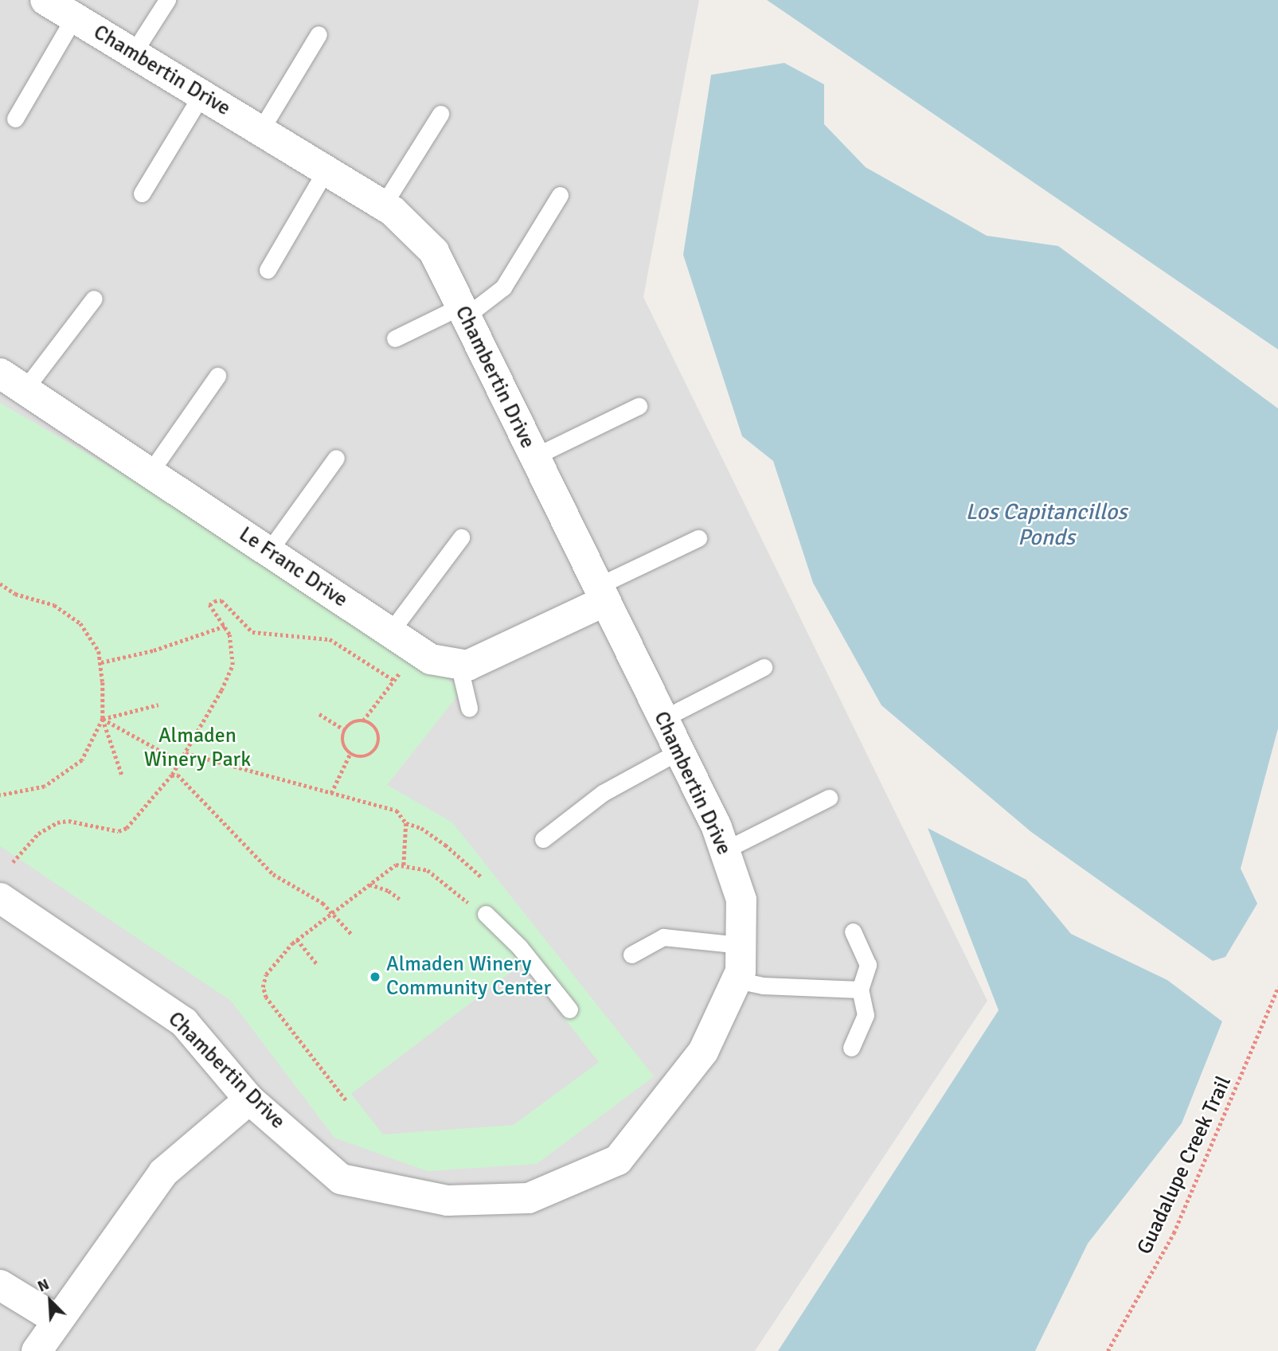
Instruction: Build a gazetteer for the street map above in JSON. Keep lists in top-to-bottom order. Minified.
{"streets":{"street":["Chambertin Drive","Le Franc Drive"],"path":["Guadalupe Creek Trail"]},"crossings":[["Chambertin Drive","Le Franc Drive"]],"water":["Los Capitancillos Ponds"],"parks":["Almaden Winery Park"],"places":["Almaden Winery Community Center"],"north":"top left"}
